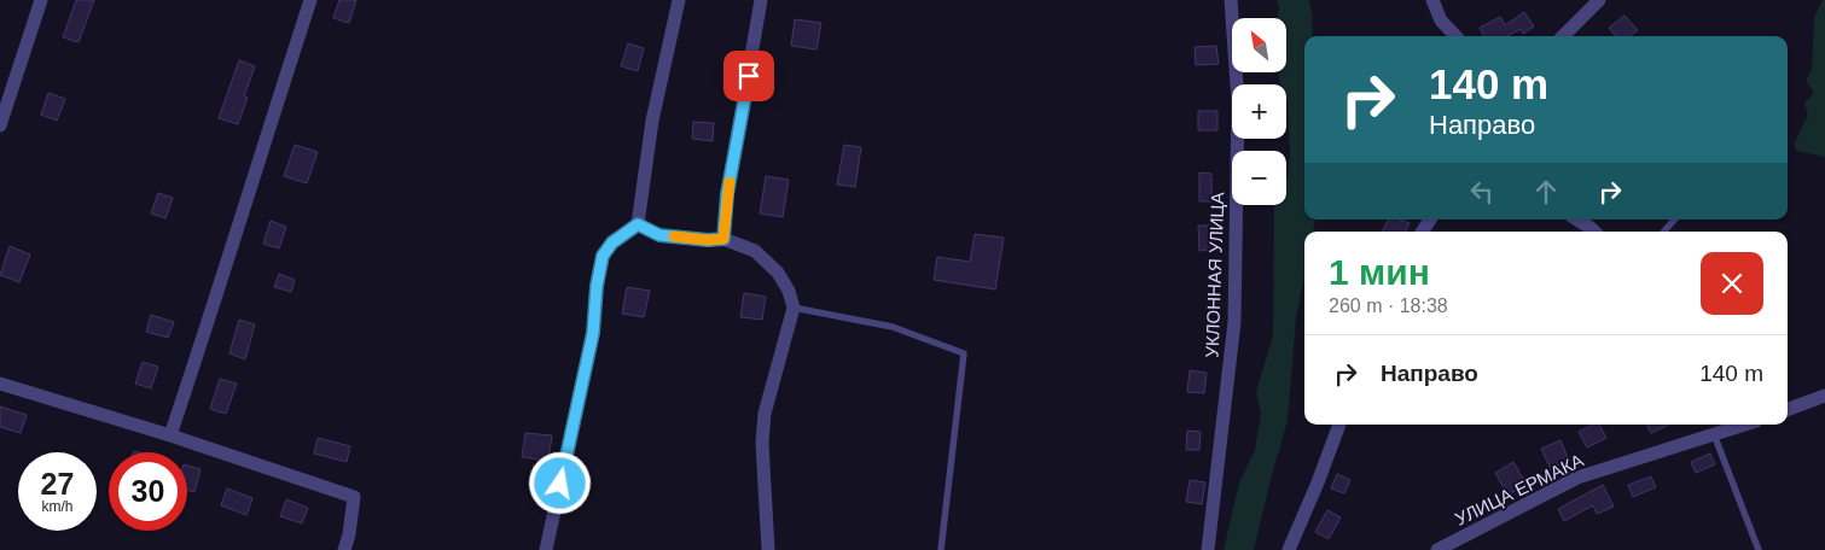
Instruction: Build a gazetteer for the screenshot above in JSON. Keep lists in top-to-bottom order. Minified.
{"streets":{"street":["УКЛОННАЯ УЛИЦА","УЛИЦА ЕРМАКА"]},"north":"top left","page":{"map_buttons":["+","−"],"turn":["140 m","Направо"],"heading":["1 мин","260 m · 18:38"],"list":[{"name":"Направо","value":"140 m"}],"speed":"27 km/h","limit":"30"}}
